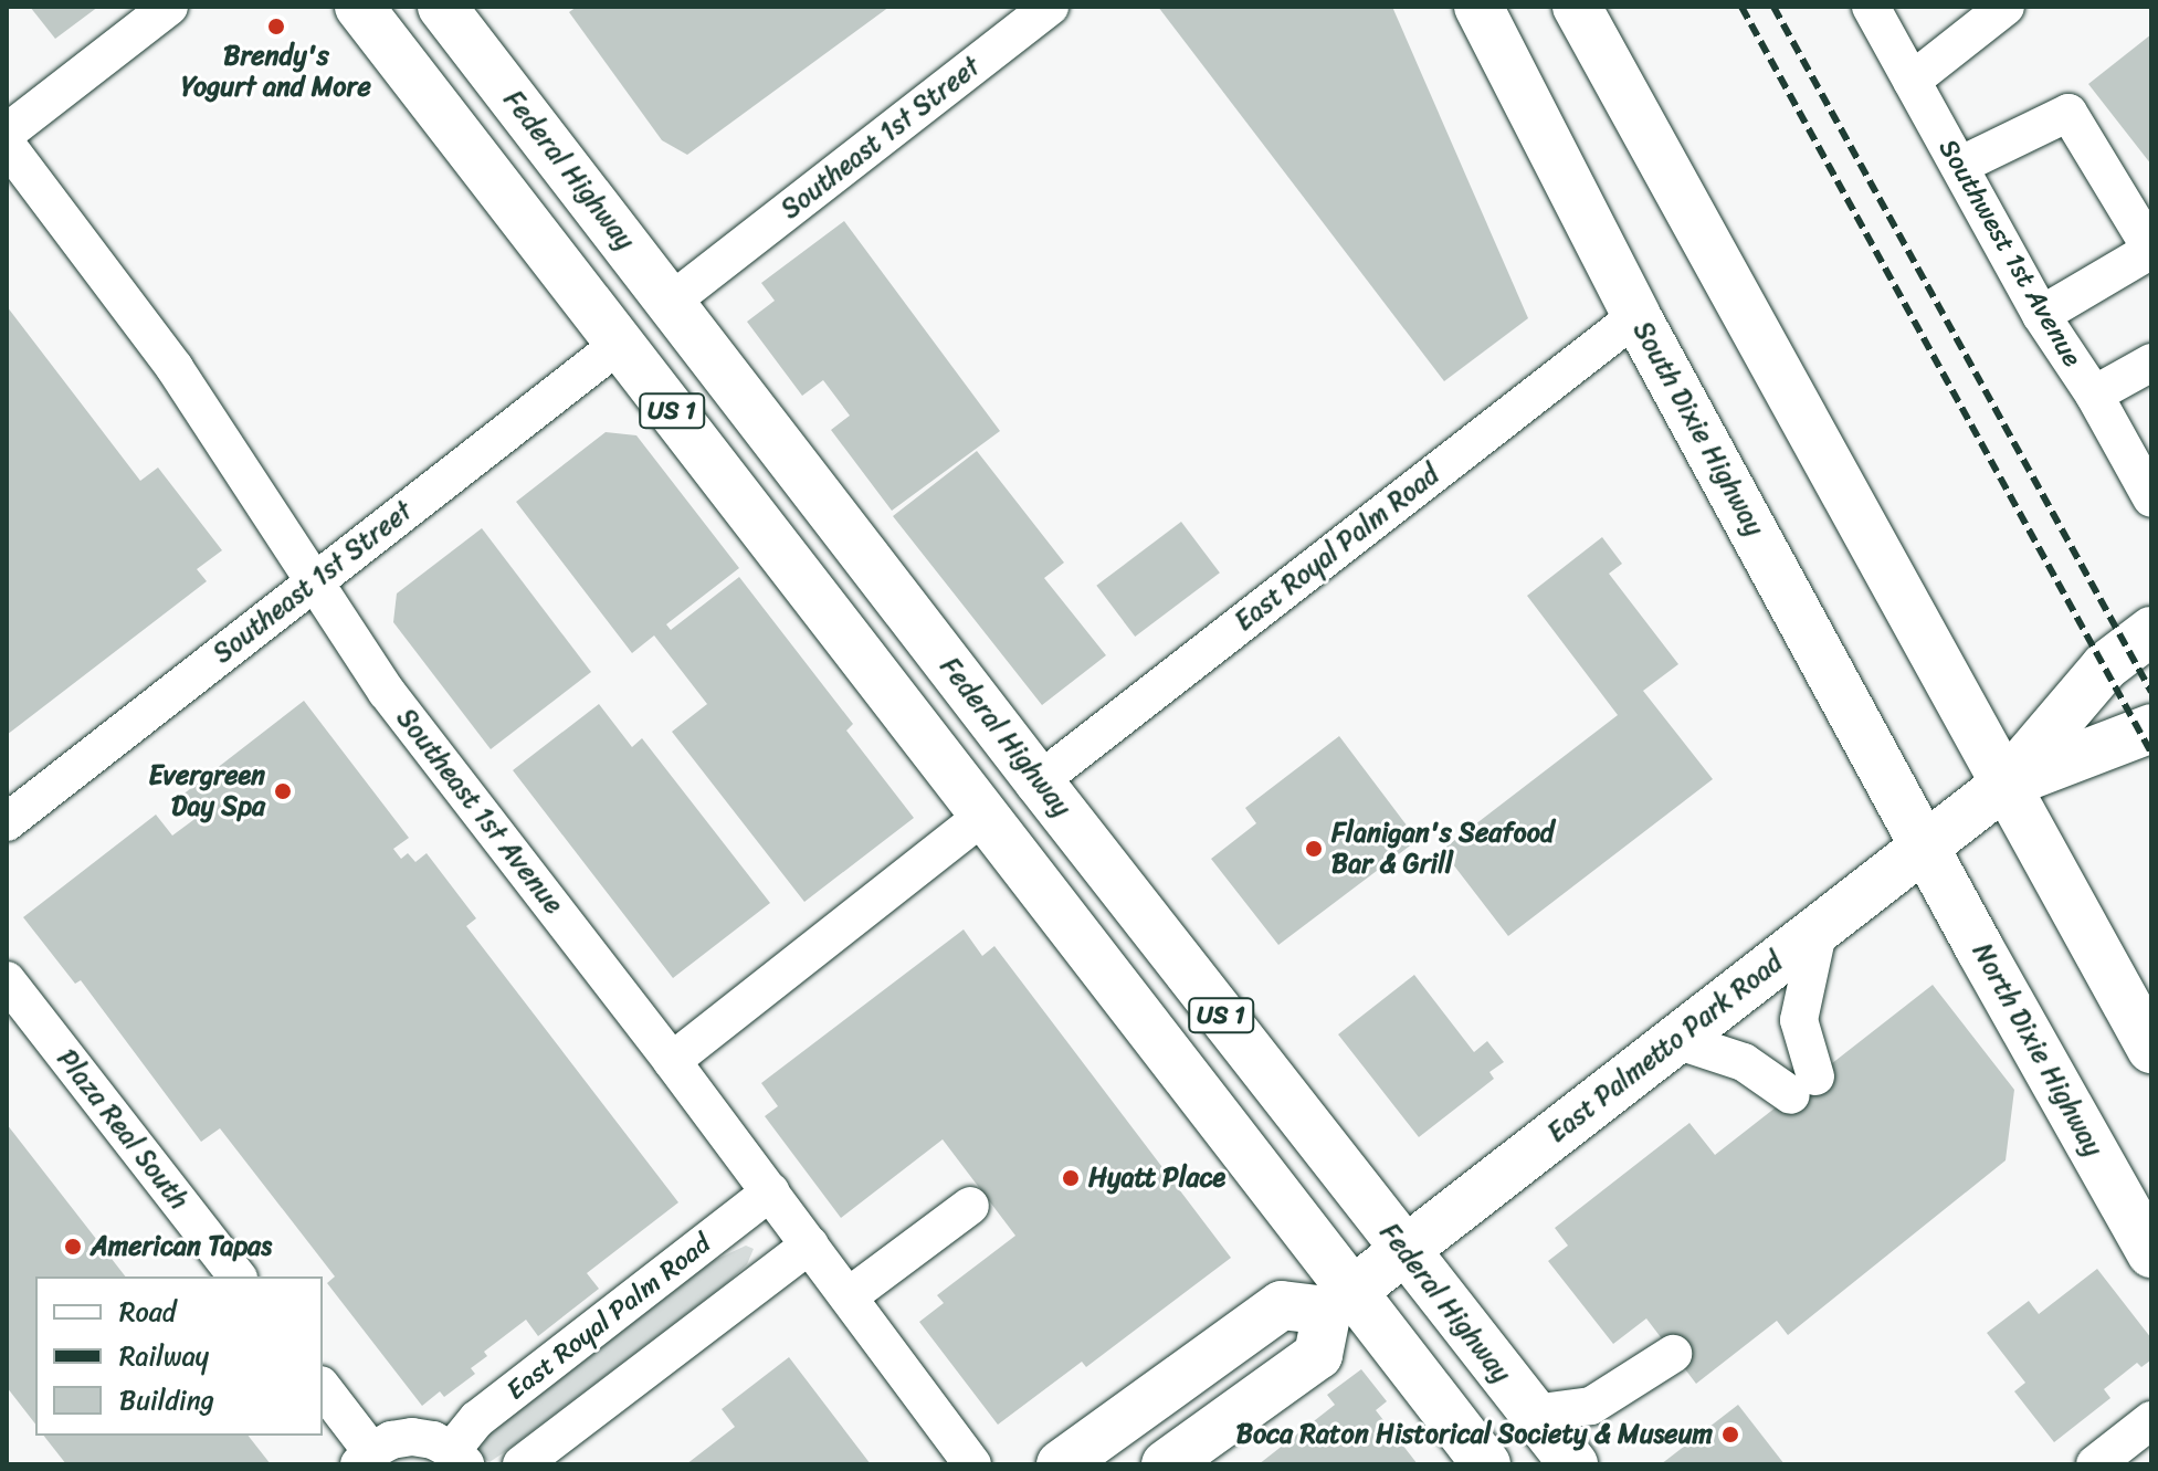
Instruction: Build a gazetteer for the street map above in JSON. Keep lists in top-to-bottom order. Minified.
{"streets":{"main road":["Federal Highway","US 1","South Dixie Highway","East Palmetto Park Road","North Dixie Highway"],"street":["Southeast 1st Street","Southwest 1st Avenue","East Royal Palm Road","Southeast 1st Avenue","Plaza Real South"]},"crossings":[["Southeast 1st Street","Federal Highway"],["Southeast 1st Street","US 1"],["Southeast 1st Street","Southeast 1st Avenue"],["Federal Highway","East Royal Palm Road"],["Federal Highway","East Palmetto Park Road"],["US 1","East Palmetto Park Road"],["South Dixie Highway","East Royal Palm Road"],["South Dixie Highway","East Palmetto Park Road"],["South Dixie Highway","North Dixie Highway"],["East Royal Palm Road","Southeast 1st Avenue"],["East Palmetto Park Road","North Dixie Highway"]],"places":["Brendy's Yogurt and More","Evergreen Day Spa","Flanigan's Seafood Bar & Grill","Hyatt Place","American Tapas","Boca Raton Historical Society & Museum"],"legend":["Road","Railway","Building"]}
